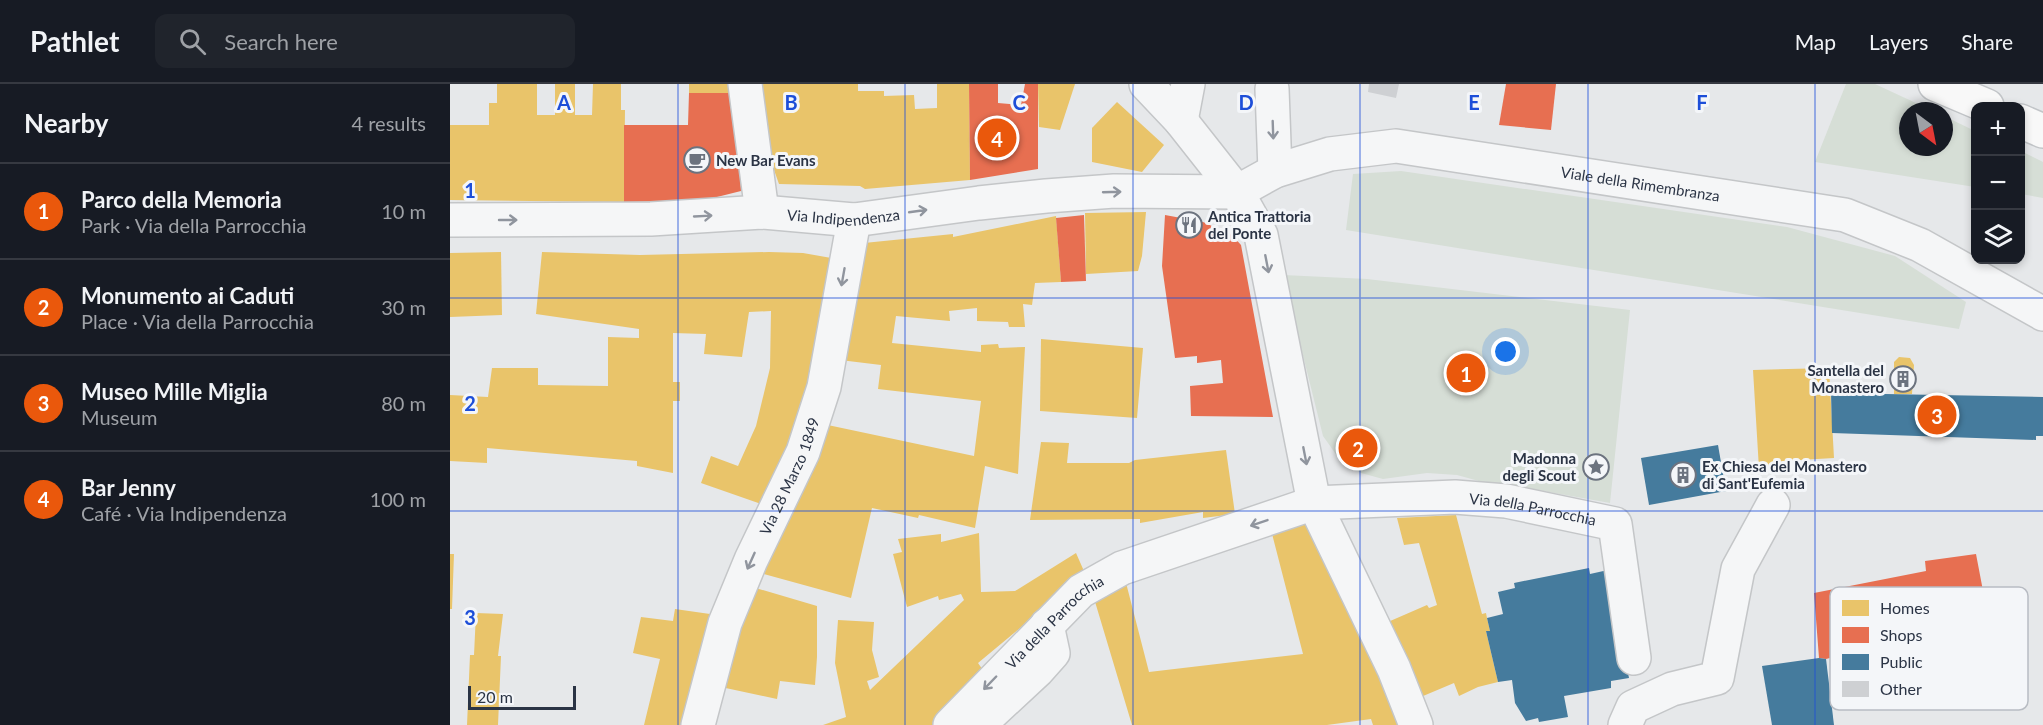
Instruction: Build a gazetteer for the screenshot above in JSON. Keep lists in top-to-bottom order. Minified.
{"streets":{"street":["Viale della Rimembranza","Via Indipendenza","Via 28 Marzo 1849","Via della Parrocchia"]},"crossings":[["Viale della Rimembranza","Via Indipendenza"],["Via Indipendenza","Via 28 Marzo 1849"]],"one_way":["Via Indipendenza","Via 28 Marzo 1849","Via della Parrocchia"],"places":{"cafe":["New Bar Evans"],"restaurant":["Antica Trattoria del Ponte"],"building":["Santella del Monastero","Ex Chiesa del Monastero di Sant'Eufemia"],"place":["Madonna degli Scout"]},"legend":["Homes","Shops","Public","Other"],"scale_bar":"20 m","north":"bottom right","page":{"header":"Pathlet","search":"Search here","nav":["Map","Layers","Share"],"heading":["Nearby","4 results"],"map_buttons":["+","−"],"pins":["4","1","3","2"],"list":[{"mark":"1","name":"Parco della Memoria","note":"Park · Via della Parrocchia","value":"10 m"},{"mark":"2","name":"Monumento ai Caduti","note":"Place · Via della Parrocchia","value":"30 m"},{"mark":"3","name":"Museo Mille Miglia","note":"Museum","value":"80 m"},{"mark":"4","name":"Bar Jenny","note":"Café · Via Indipendenza","value":"100 m"}],"scale":"20 m"},"grid":{"columns":["A","B","C","D","E","F"],"rows":["1","2","3"]}}
